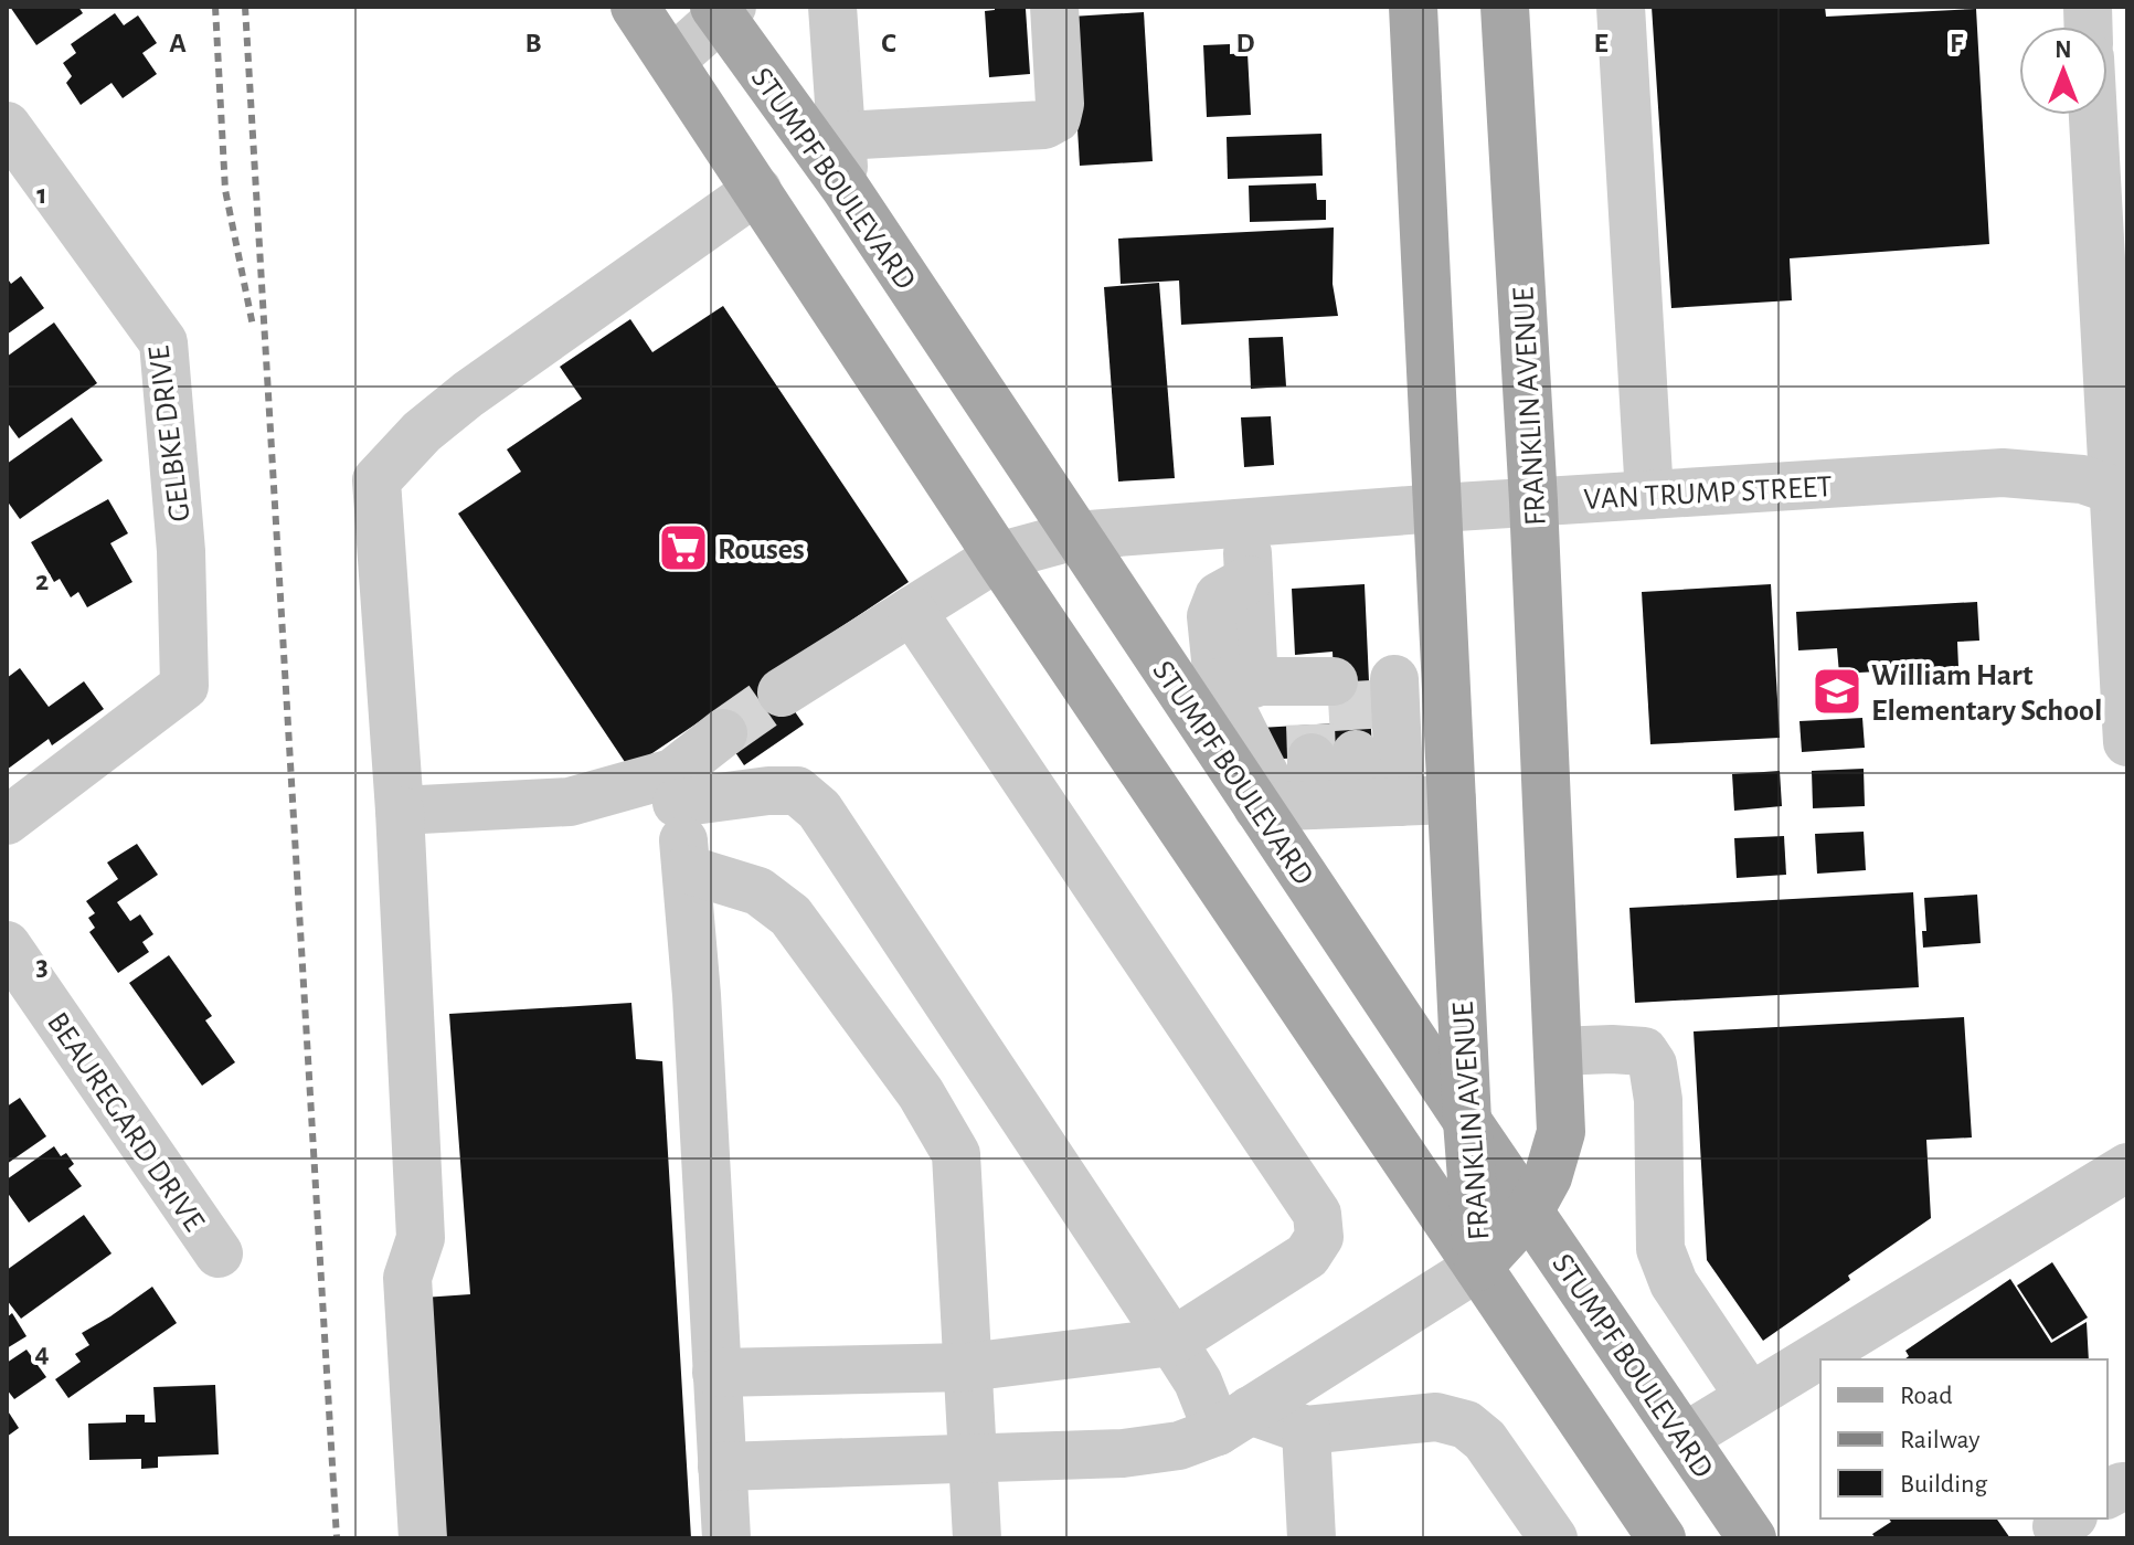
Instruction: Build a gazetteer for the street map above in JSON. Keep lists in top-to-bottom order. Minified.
{"streets":{"main road":["STUMPF BOULEVARD","FRANKLIN AVENUE"],"street":["GELBKE DRIVE","VAN TRUMP STREET","BEAUREGARD DRIVE"]},"crossings":[["STUMPF BOULEVARD","FRANKLIN AVENUE"],["STUMPF BOULEVARD","VAN TRUMP STREET"],["FRANKLIN AVENUE","VAN TRUMP STREET"]],"places":{"supermarket":["Rouses"],"school or university":["William Hart Elementary School"]},"legend":["Road","Railway","Building"],"north":"top","grid":{"columns":["A","B","C","D","E","F"],"rows":["1","2","3","4"]}}
